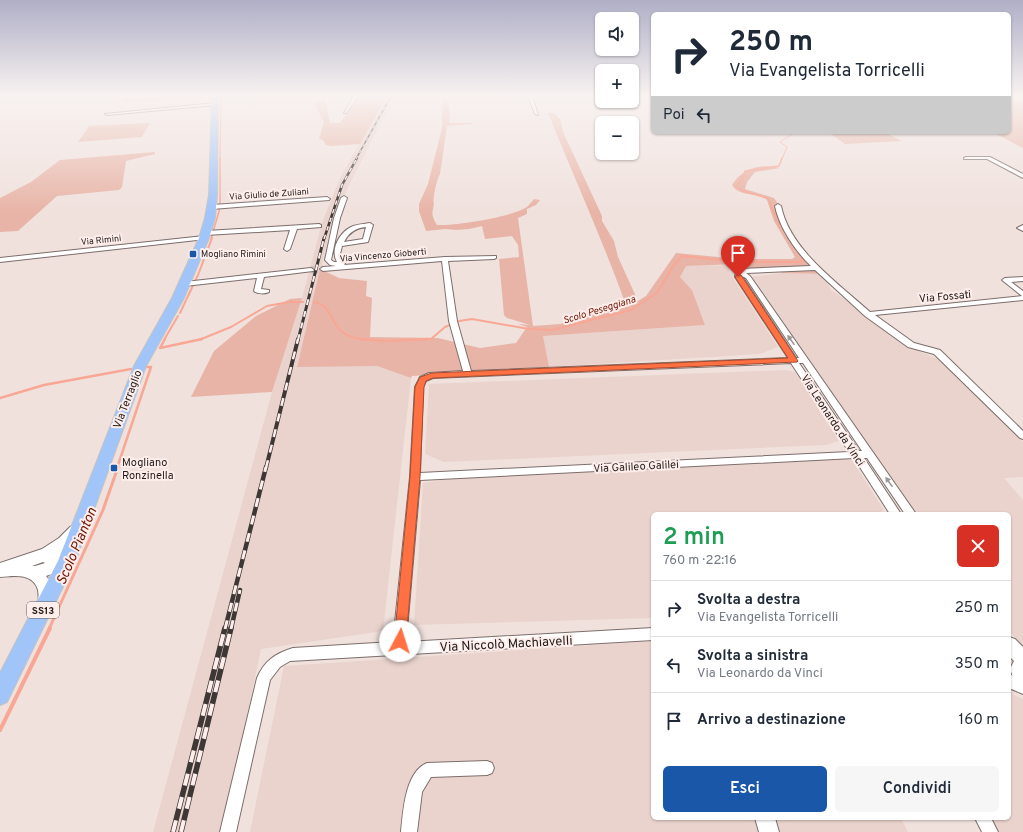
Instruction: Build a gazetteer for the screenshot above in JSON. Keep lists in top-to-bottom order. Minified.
{"streets":{"main road":["Via Terraglio","SS13"],"street":["Via Giulio de Zuliani","Via Rimini","Via Vincenzo Gioberti","Via Fossati","Via Leonardo da Vinci","Via Galileo Galilei","Via Niccolò Machiavelli"]},"crossings":[["Via Giulio de Zuliani","Via Terraglio"],["Via Rimini","Via Terraglio"],["Via Leonardo da Vinci","Via Galileo Galilei"]],"water":["Scolo Peseggiana","Scolo Pianton"],"places":{"transit":["Mogliano Rimini","Mogliano Ronzinella"]},"page":{"map_buttons":["+","−"],"turn":["250 m","Via Evangelista Torricelli"],"then":"Poi","heading":["2 min","760 m · 22:16"],"list":[{"name":"Svolta a destra","note":"Via Evangelista Torricelli","value":"250 m"},{"name":"Svolta a sinistra","note":"Via Leonardo da Vinci","value":"350 m"},{"name":"Arrivo a destinazione","value":"160 m"}],"buttons":["Esci","Condividi"]}}
